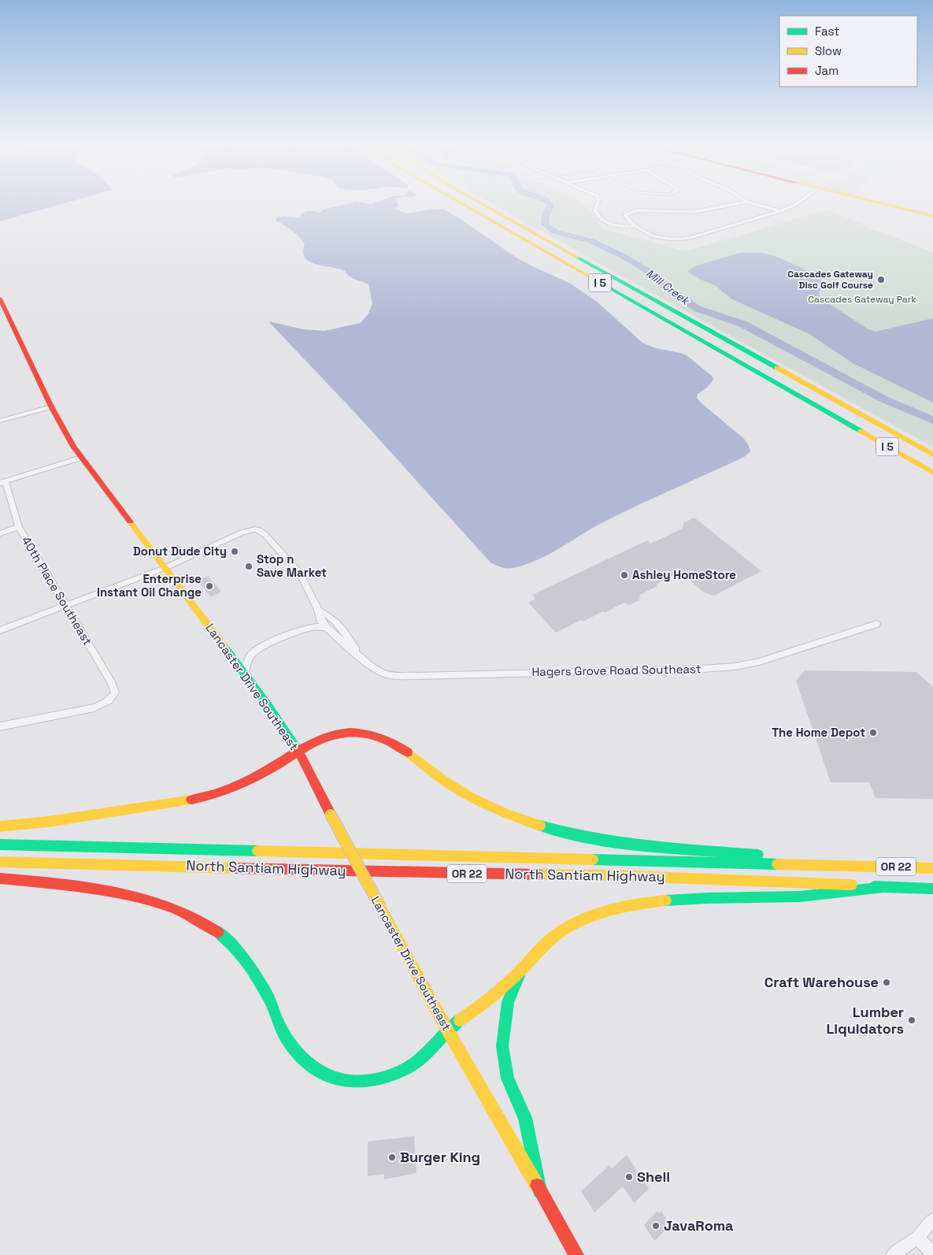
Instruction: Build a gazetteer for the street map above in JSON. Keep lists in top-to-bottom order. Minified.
{"streets":{"main road":["I 5","Lancaster Drive Southeast","OR 22","North Santiam Highway"],"street":["40th Place Southeast","Hagers Grove Road Southeast"]},"crossings":[["Hagers Grove Road Southeast","Lancaster Drive Southeast"]],"water":["Mill Creek"],"parks":["Cascades Gateway Park"],"places":["Cascades Gateway Disc Golf Course","Donut Dude City","Stop n Save Market","Ashley HomeStore","Enterprise Instant Oil Change","The Home Depot","Craft Warehouse","Lumber Liquidators","Burger King","Shell","JavaRoma"],"legend":["Fast","Slow","Jam"]}
